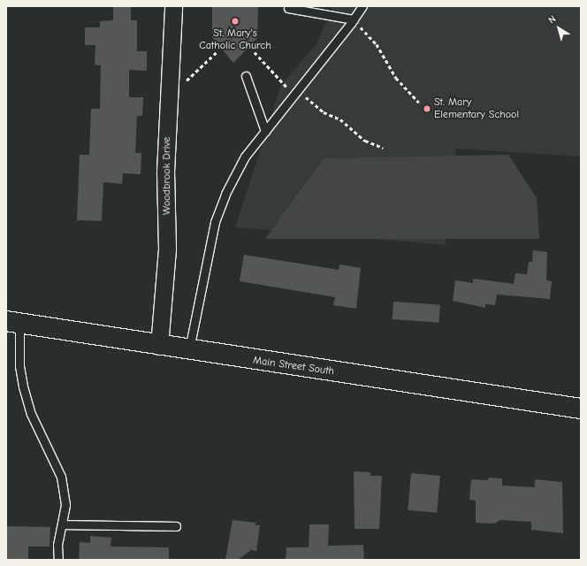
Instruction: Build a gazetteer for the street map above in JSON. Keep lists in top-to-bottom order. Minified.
{"streets":{"main road":["Main Street South"],"street":["Woodbrook Drive"]},"crossings":[["Woodbrook Drive","Main Street South"]],"places":["St. Mary's Catholic Church","St. Mary Elementary School"],"north":"top left"}
